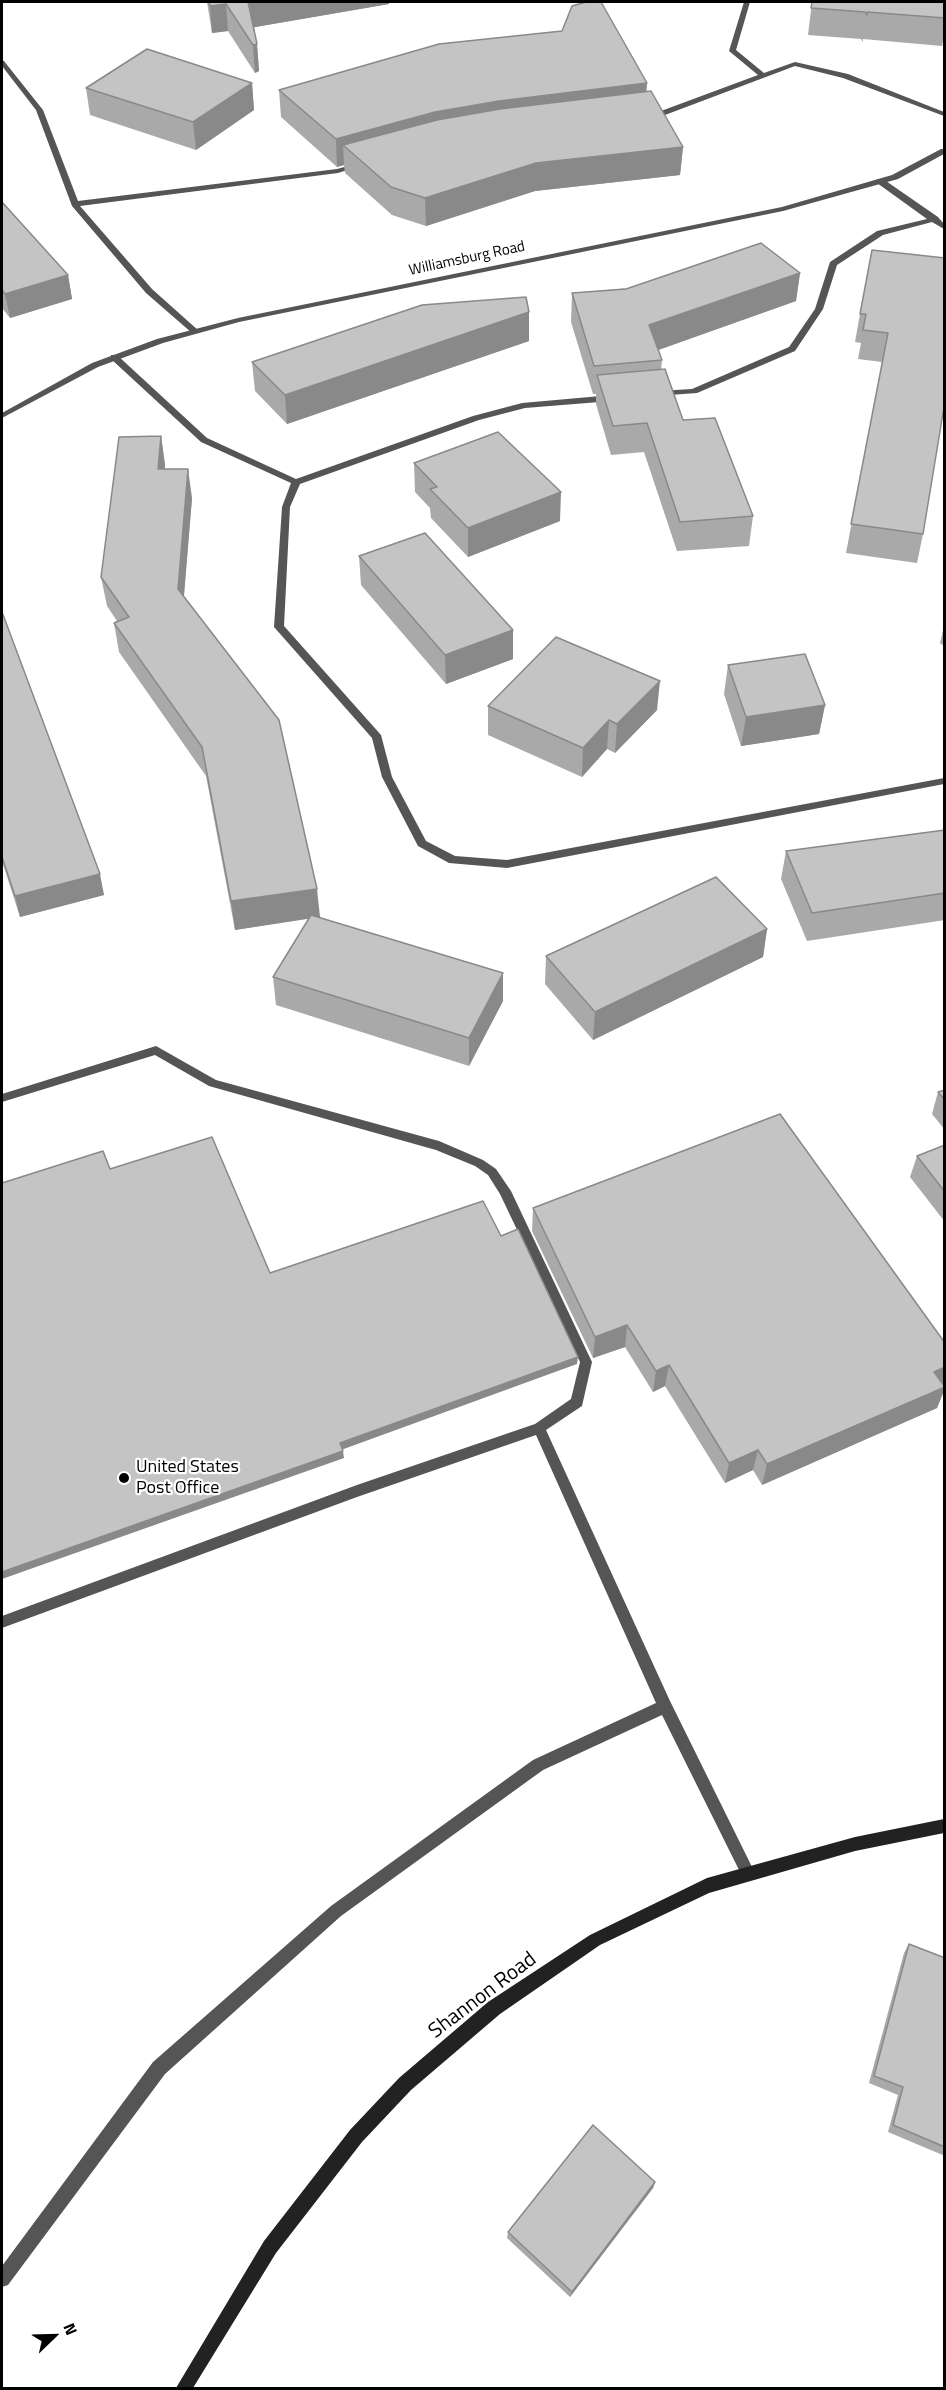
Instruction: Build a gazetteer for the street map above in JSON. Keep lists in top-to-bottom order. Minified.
{"streets":{"street":["Williamsburg Road","Shannon Road"]},"places":["United States Post Office"],"north":"top right"}
